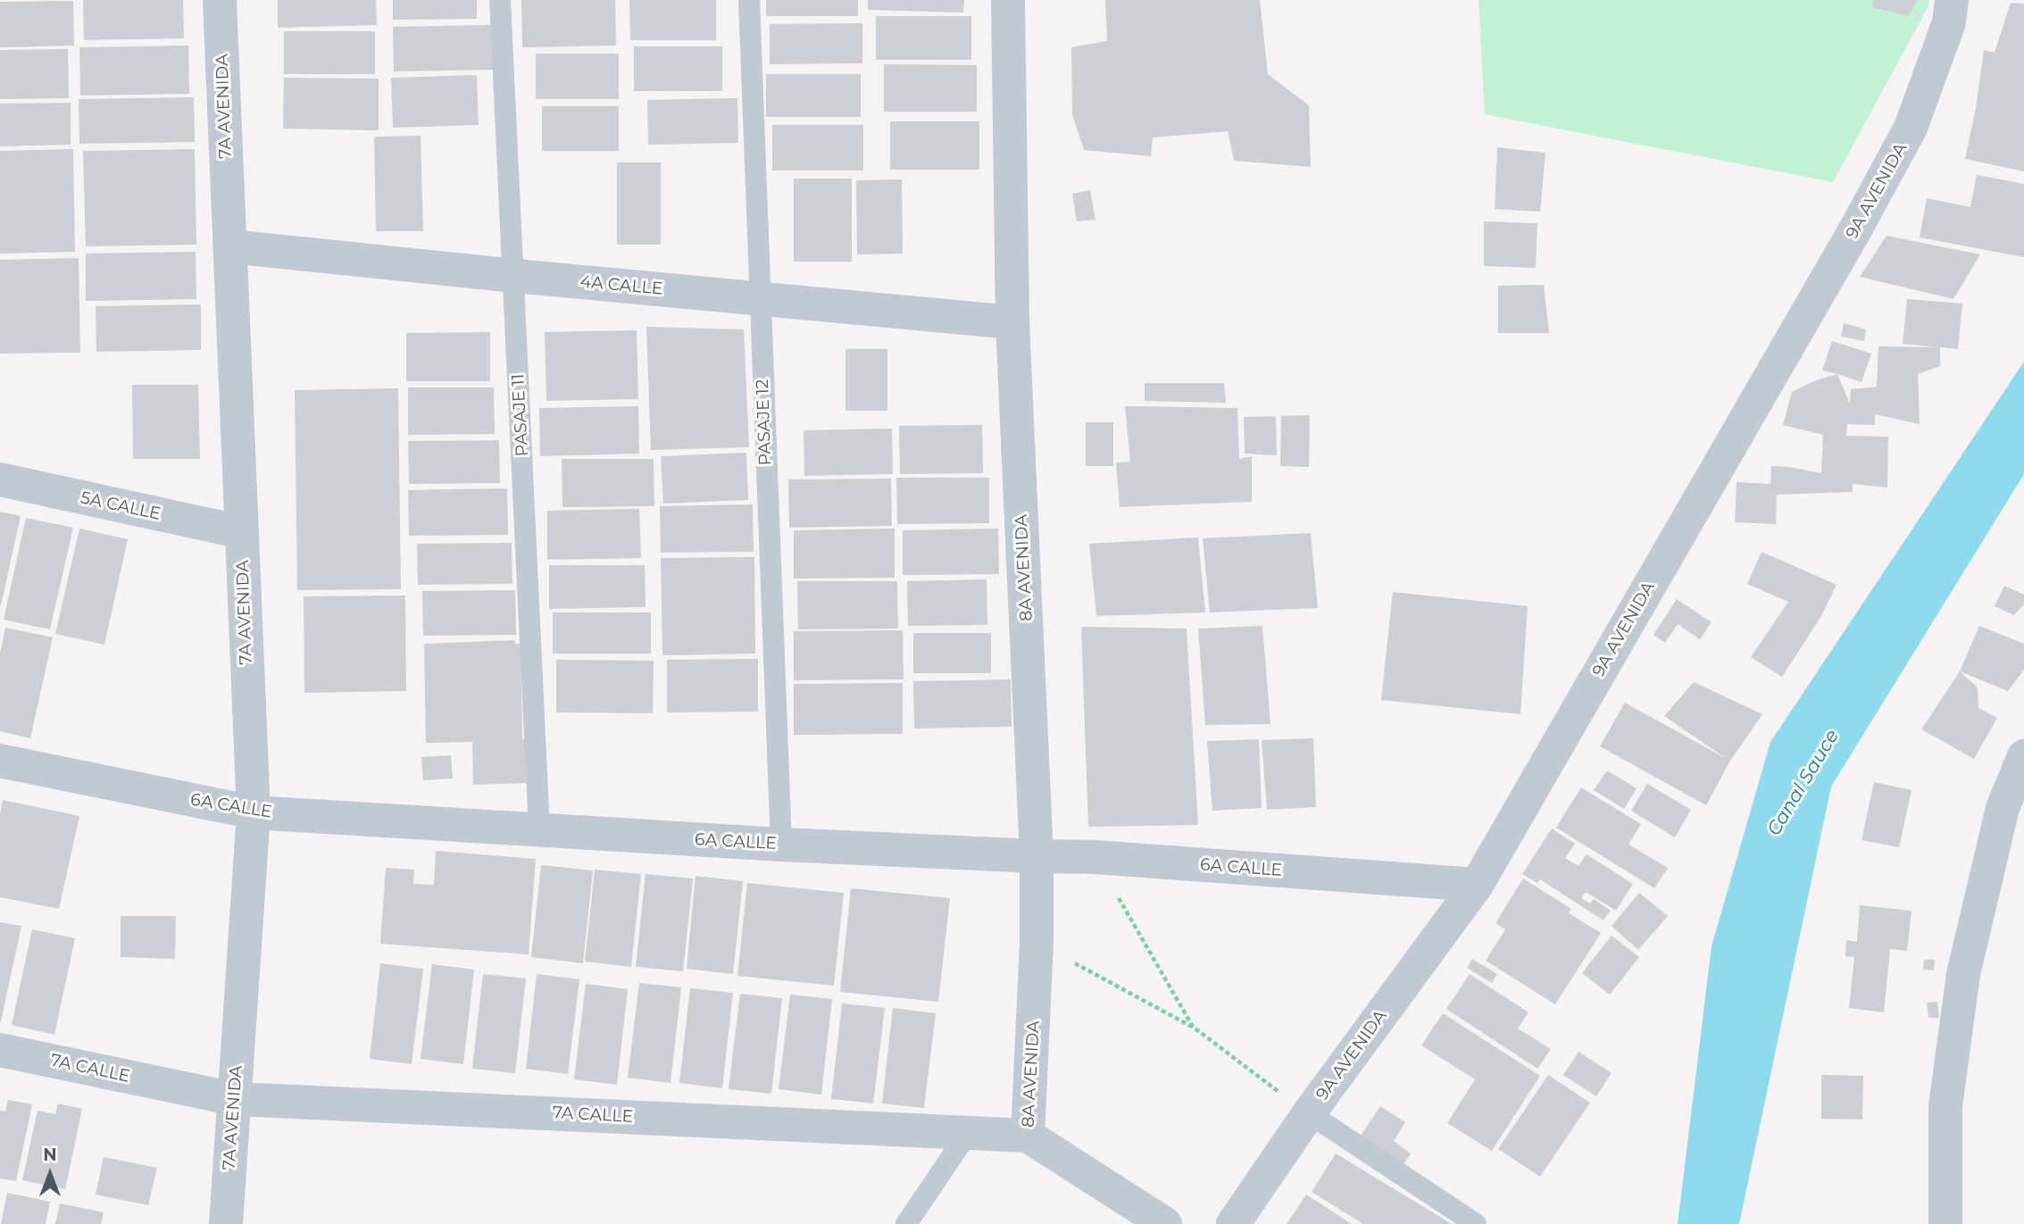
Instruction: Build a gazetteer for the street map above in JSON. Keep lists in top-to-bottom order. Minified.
{"streets":{"street":["7A AVENIDA","9A AVENIDA","4A CALLE","5A CALLE","8A AVENIDA","6A CALLE","7A CALLE"],"lane":["PASAJE 11","PASAJE 12"]},"crossings":[["7A AVENIDA","4A CALLE"],["7A AVENIDA","5A CALLE"],["7A AVENIDA","6A CALLE"],["7A AVENIDA","7A CALLE"],["9A AVENIDA","6A CALLE"],["4A CALLE","PASAJE 11"],["4A CALLE","PASAJE 12"],["4A CALLE","8A AVENIDA"],["PASAJE 11","6A CALLE"],["PASAJE 12","6A CALLE"],["8A AVENIDA","6A CALLE"],["8A AVENIDA","7A CALLE"]],"water":["Canal Sauce"],"north":"top"}
